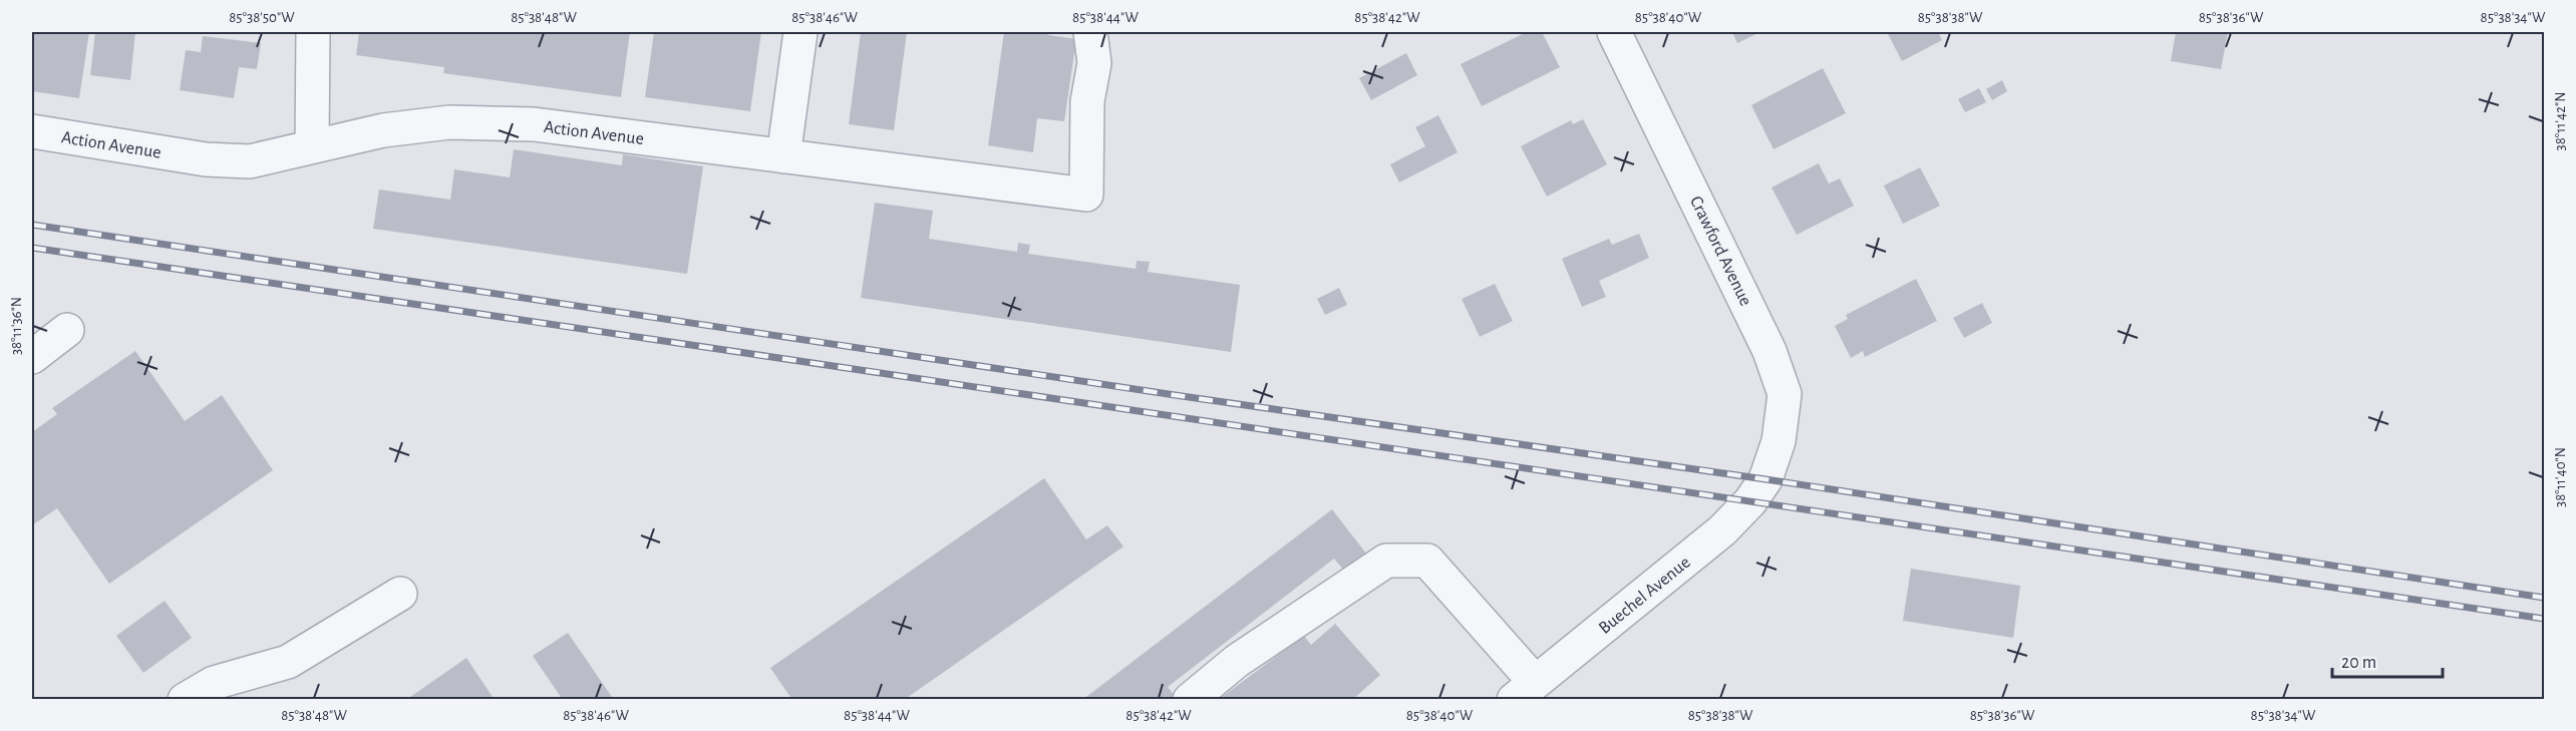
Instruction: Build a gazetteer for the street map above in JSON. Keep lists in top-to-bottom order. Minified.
{"streets":{"street":["Action Avenue","Crawford Avenue","Buechel Avenue"]},"crossings":[["Crawford Avenue","Buechel Avenue"]],"scale_bar":"20 m","coordinates":["85°38'50\"W","85°38'48\"W","85°38'46\"W","85°38'44\"W","85°38'42\"W","85°38'40\"W","85°38'38\"W","85°38'36\"W","85°38'34\"W","38°11'42\"N","38°11'36\"N","38°11'40\"N"]}
